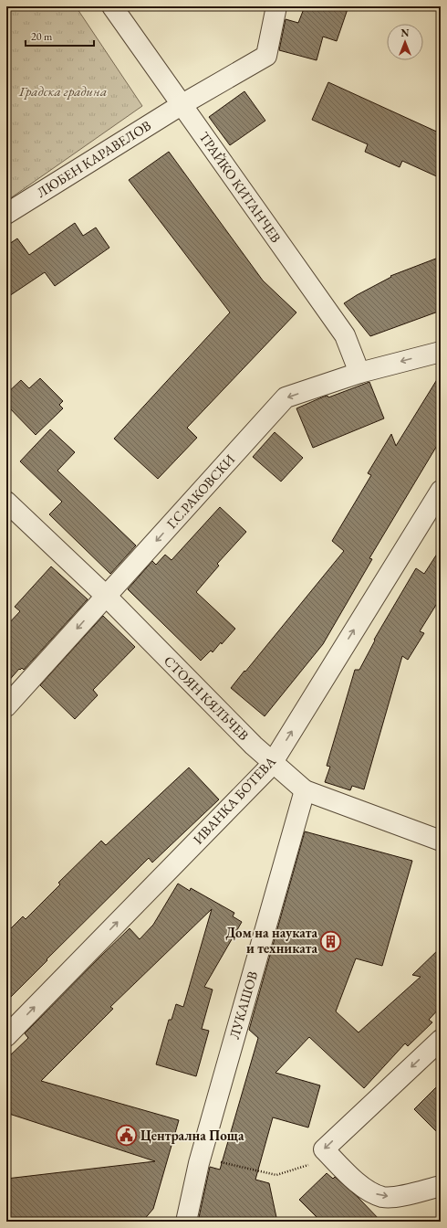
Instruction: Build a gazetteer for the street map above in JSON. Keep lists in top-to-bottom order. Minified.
{"streets":{"street":["ЛЮБЕН КАРАВЕЛОВ","ТРАЙКО КИТАНЧЕВ","Г.С.РАКОВСКИ","СТОЯН КЯЛЪЧЕВ","ИВАНКА БОТЕВА","ЛУКАШОВ"]},"crossings":[["ЛЮБЕН КАРАВЕЛОВ","ТРАЙКО КИТАНЧЕВ"],["ТРАЙКО КИТАНЧЕВ","Г.С.РАКОВСКИ"],["Г.С.РАКОВСКИ","СТОЯН КЯЛЪЧЕВ"],["СТОЯН КЯЛЪЧЕВ","ИВАНКА БОТЕВА"],["СТОЯН КЯЛЪЧЕВ","ЛУКАШОВ"]],"one_way":["Г.С.РАКОВСКИ","ИВАНКА БОТЕВА"],"parks":["Градска градина"],"places":{"building":["Дом на науката и техниката"],"public building":["Централна Поща"]},"scale_bar":"20 m","north":"top"}
